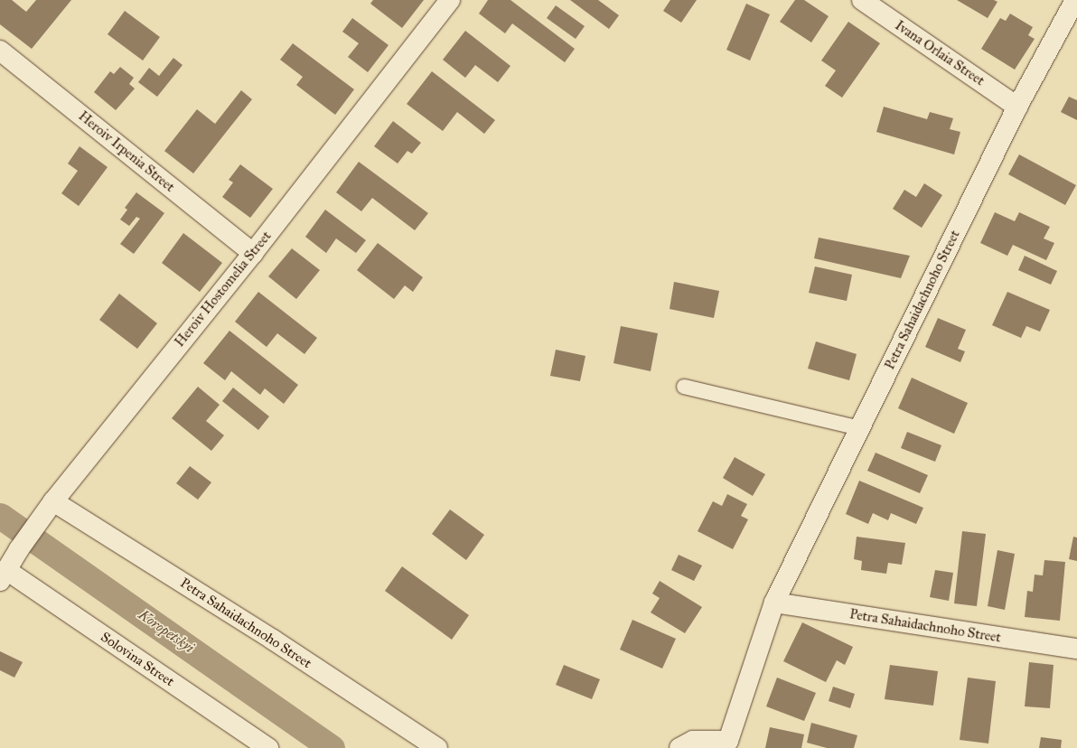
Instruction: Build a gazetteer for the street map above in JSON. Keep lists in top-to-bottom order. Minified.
{"streets":{"street":["Ivana Orlaia Street","Heroiv Irpenia Street","Heroiv Hostomelia Street","Petra Sahaidachnoho Street","Solovina Street"]},"crossings":[["Ivana Orlaia Street","Petra Sahaidachnoho Street"],["Heroiv Irpenia Street","Heroiv Hostomelia Street"],["Heroiv Hostomelia Street","Petra Sahaidachnoho Street"],["Heroiv Hostomelia Street","Solovina Street"]],"water":["Koropetskyi"]}
